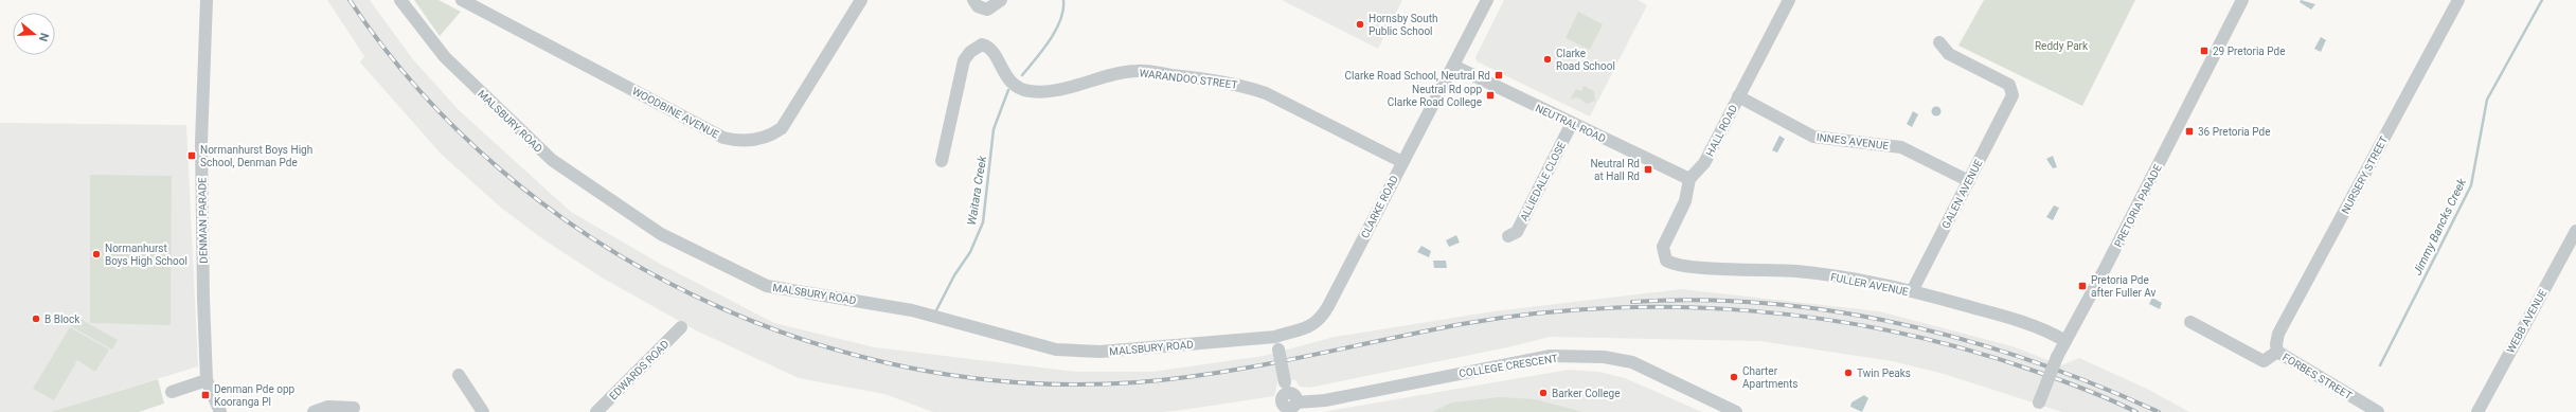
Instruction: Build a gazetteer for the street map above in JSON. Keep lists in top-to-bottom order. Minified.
{"streets":{"street":["WARANDOO STREET","WOODBINE AVENUE","MALSBURY ROAD","NEUTRAL ROAD","HALL ROAD","INNES AVENUE","NURSERY STREET","ALLIEDALE CLOSE","GALEN AVENUE","PRETORIA PARADE","CLARKE ROAD","DENMAN PARADE","FULLER AVENUE","WEBB AVENUE","COLLEGE CRESCENT","EDWARDS ROAD","FORBES STREET"]},"crossings":[["WARANDOO STREET","CLARKE ROAD"],["MALSBURY ROAD","CLARKE ROAD"],["NEUTRAL ROAD","HALL ROAD"],["NEUTRAL ROAD","ALLIEDALE CLOSE"],["NEUTRAL ROAD","CLARKE ROAD"],["NEUTRAL ROAD","FULLER AVENUE"],["HALL ROAD","INNES AVENUE"],["HALL ROAD","FULLER AVENUE"],["INNES AVENUE","GALEN AVENUE"],["NURSERY STREET","FORBES STREET"],["GALEN AVENUE","FULLER AVENUE"],["PRETORIA PARADE","FULLER AVENUE"]],"water":["Waitara Creek","Jimmy Bancks Creek"],"parks":["Reddy Park"],"places":{"other":["Hornsby South Public School","Clarke Road School","Normanhurst Boys High School","B Block","Twin Peaks","Charter Apartments","Barker College"],"transit":["29 Pretoria Pde","Clarke Road School, Neutral Rd","Neutral Rd opp Clarke Road College","36 Pretoria Pde","Normanhurst Boys High School, Denman Pde","Neutral Rd at Hall Rd","Pretoria Pde after Fuller Av","Denman Pde opp Kooranga Pl"]},"north":"right"}
